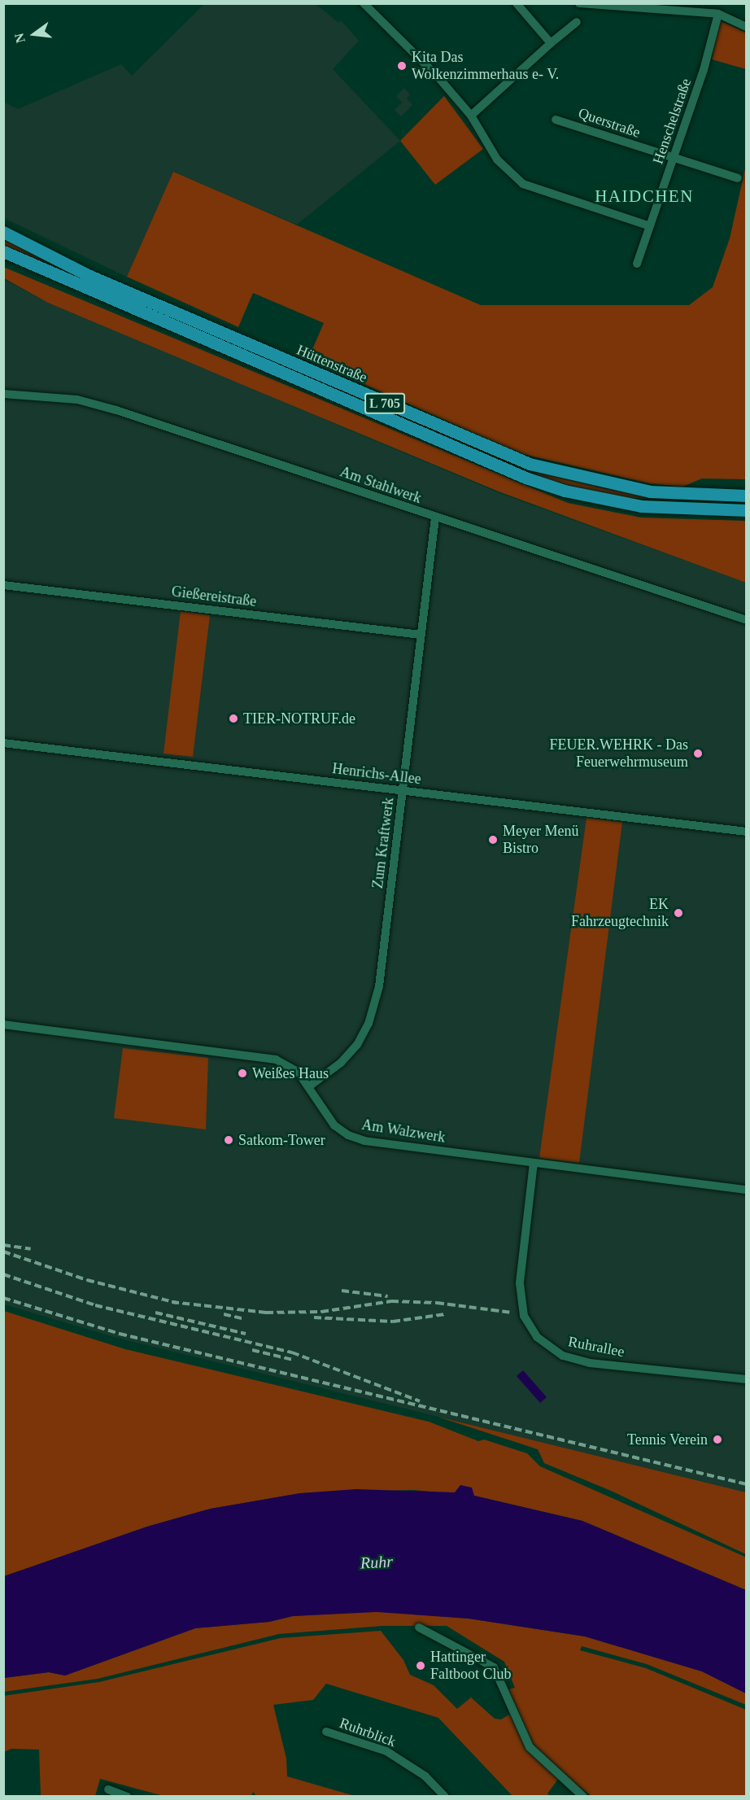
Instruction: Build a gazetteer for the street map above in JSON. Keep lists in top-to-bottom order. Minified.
{"streets":{"main road":["Hüttenstraße","L 705"],"street":["Henschelstraße","Querstraße","Am Stahlwerk","Gießereistraße","Henrichs-Allee","Zum Kraftwerk","Am Walzwerk","Ruhrallee","Ruhrblick"]},"crossings":[["Henschelstraße","Querstraße"],["Am Stahlwerk","Zum Kraftwerk"],["Gießereistraße","Zum Kraftwerk"],["Henrichs-Allee","Zum Kraftwerk"],["Zum Kraftwerk","Am Walzwerk"],["Am Walzwerk","Ruhrallee"]],"districts":["HAIDCHEN"],"water":["Ruhr"],"places":["Kita Das Wolkenzimmerhaus e- V.","TIER-NOTRUF.de","FEUER.WEHRK - Das Feuerwehrmuseum","Meyer Menü Bistro","EK Fahrzeugtechnik","Weißes Haus","Satkom-Tower","Tennis Verein","Hattinger Faltboot Club"],"north":"left"}
